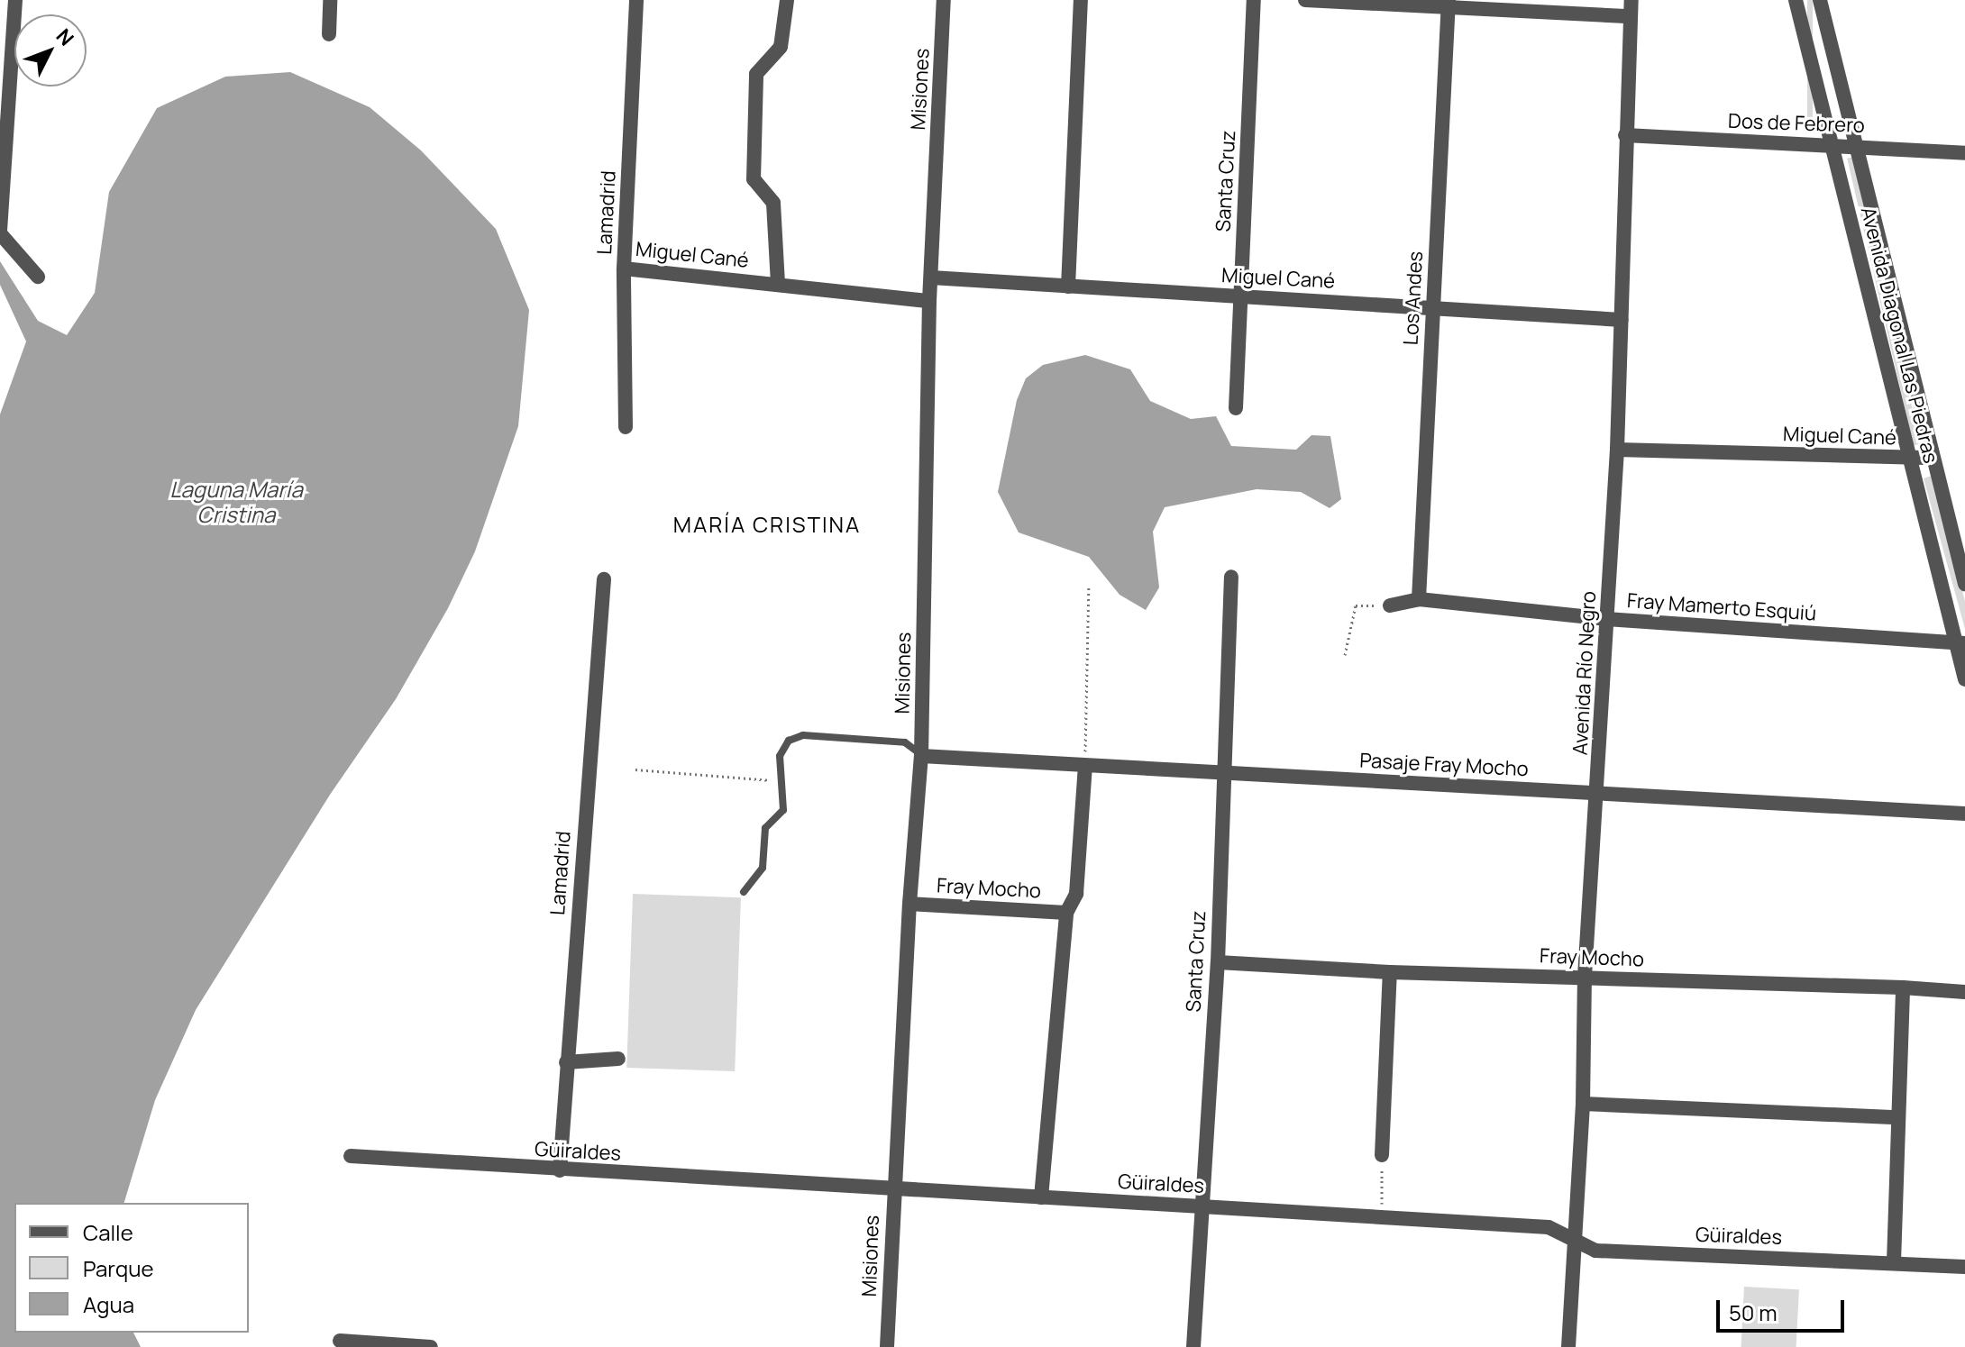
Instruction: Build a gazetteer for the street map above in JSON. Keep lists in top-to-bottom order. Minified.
{"streets":{"street":["Misiones","Dos de Febrero","Santa Cruz","Lamadrid","Miguel Cané","Los Andes","Avenida Diagonal Las Piedras","Fray Mamerto Esquiú","Avenida Río Negro","Pasaje Fray Mocho","Fray Mocho","Güiraldes"]},"crossings":[["Misiones","Miguel Cané"],["Misiones","Pasaje Fray Mocho"],["Misiones","Fray Mocho"],["Misiones","Güiraldes"],["Dos de Febrero","Avenida Diagonal Las Piedras"],["Dos de Febrero","Avenida Río Negro"],["Santa Cruz","Miguel Cané"],["Santa Cruz","Pasaje Fray Mocho"],["Santa Cruz","Fray Mocho"],["Santa Cruz","Güiraldes"],["Lamadrid","Miguel Cané"],["Lamadrid","Güiraldes"],["Miguel Cané","Los Andes"],["Miguel Cané","Avenida Diagonal Las Piedras"],["Miguel Cané","Avenida Río Negro"],["Los Andes","Fray Mamerto Esquiú"],["Avenida Diagonal Las Piedras","Fray Mamerto Esquiú"],["Fray Mamerto Esquiú","Avenida Río Negro"],["Avenida Río Negro","Pasaje Fray Mocho"],["Avenida Río Negro","Fray Mocho"],["Avenida Río Negro","Güiraldes"]],"districts":["MARÍA CRISTINA"],"water":["Laguna María Cristina"],"legend":["Calle","Parque","Agua"],"scale_bar":"50 m","north":"top right"}
